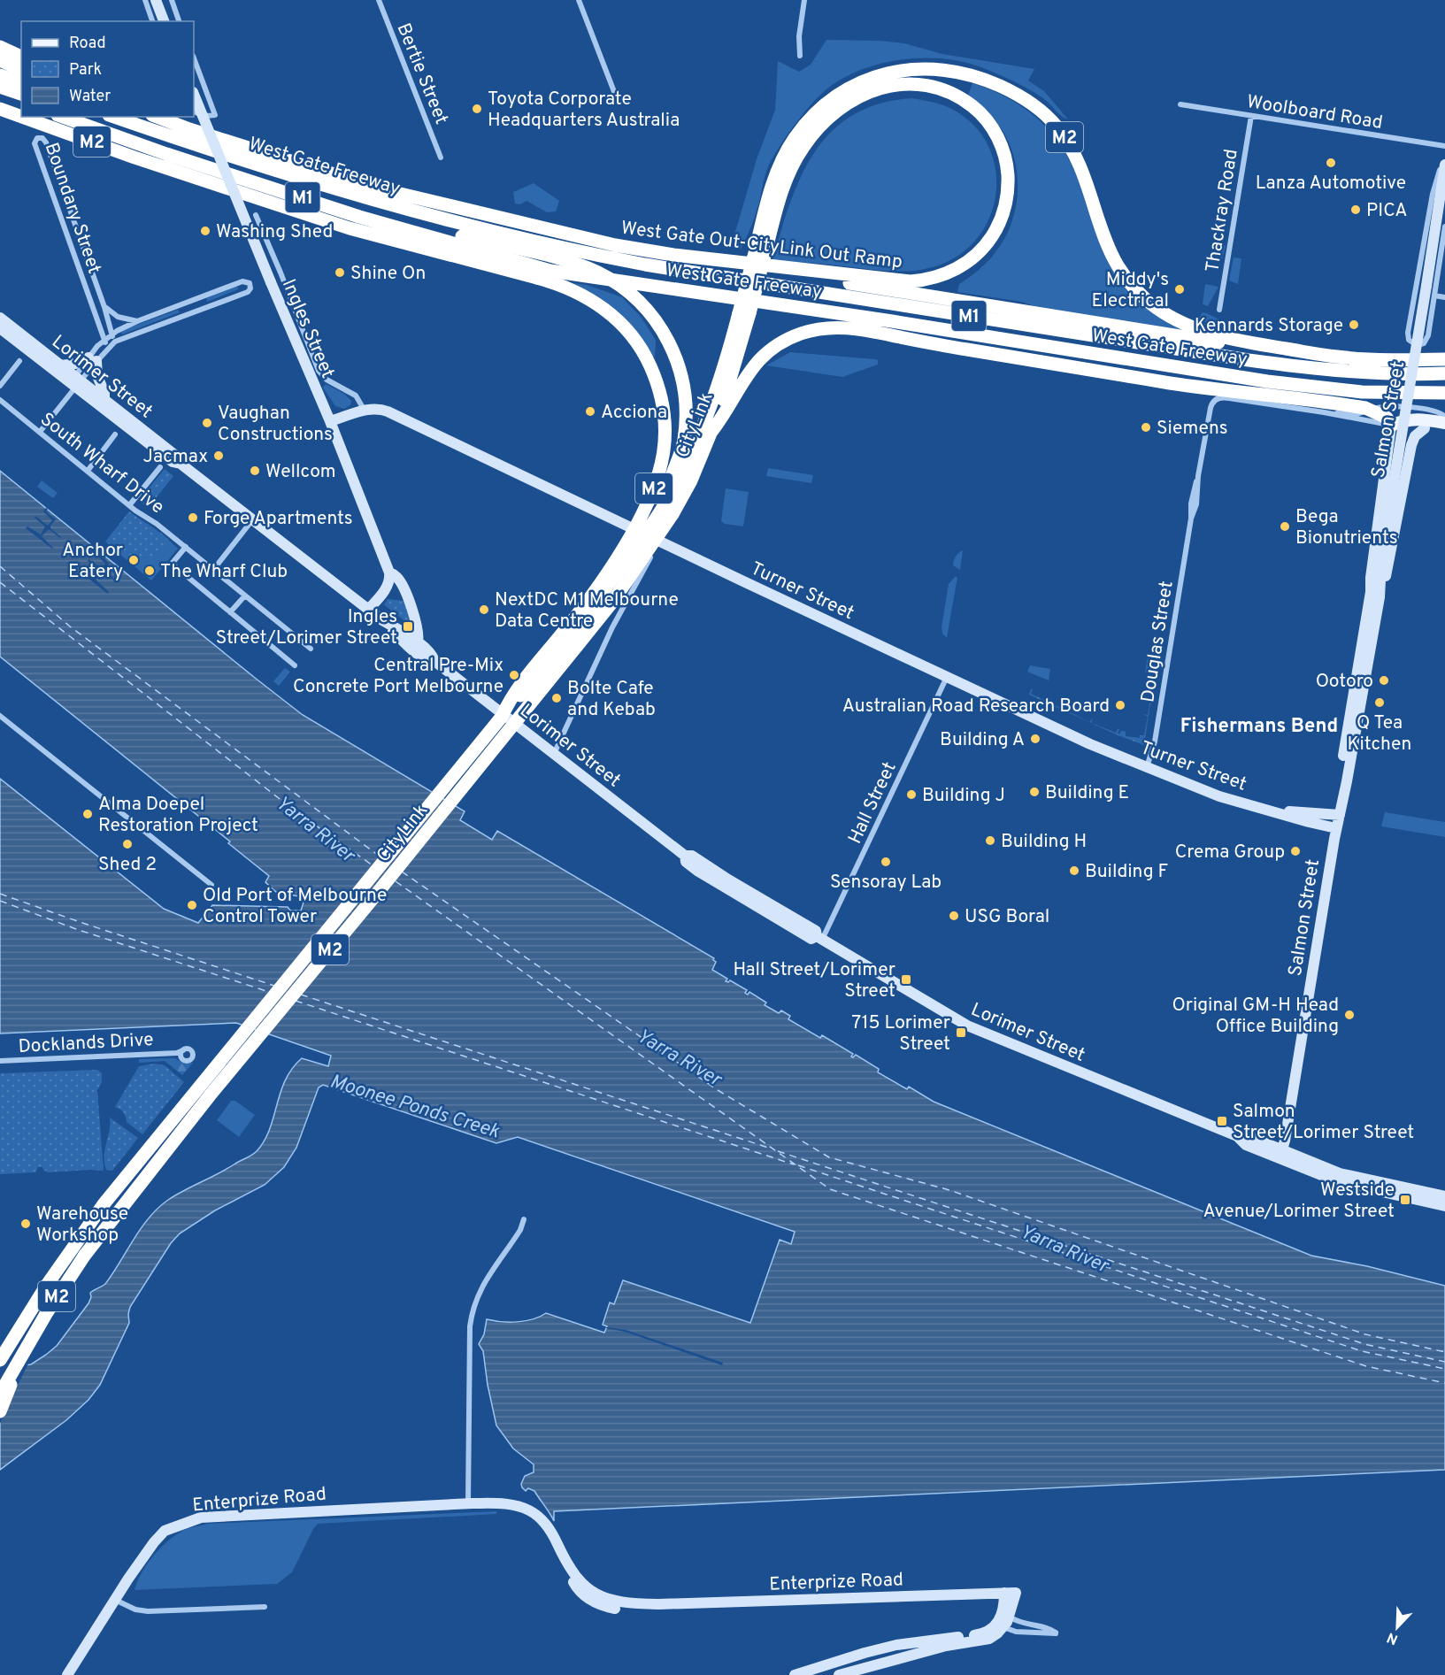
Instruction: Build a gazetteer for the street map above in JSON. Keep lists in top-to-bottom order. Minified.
{"streets":{"highway":["M2","West Gate Freeway","M1","West Gate Out-CityLink Out Ramp","CityLink"],"street":["Bertie Street","Woolboard Road","Boundary Street","Thackray Road","Ingles Street","Lorimer Street","Salmon Street","South Wharf Drive","Turner Street","Douglas Street","Hall Street","Docklands Drive","Enterprize Road"]},"crossings":[["Woolboard Road","Thackray Road"],["M2","West Gate Freeway"],["M2","M1"],["M2","West Gate Out-CityLink Out Ramp"],["M2","Salmon Street"],["M2","CityLink"],["M1","West Gate Out-CityLink Out Ramp"],["West Gate Out-CityLink Out Ramp","CityLink"],["Ingles Street","Lorimer Street"],["Ingles Street","Turner Street"],["Lorimer Street","Salmon Street"],["Lorimer Street","Hall Street"],["Salmon Street","Turner Street"],["Turner Street","Douglas Street"],["Turner Street","Hall Street"]],"districts":["Fishermans Bend"],"water":["Yarra River","Moonee Ponds Creek"],"places":{"other":["Toyota Corporate Headquarters Australia","Lanza Automotive","PICA","Washing Shed","Shine On","Middy's Electrical","Kennards Storage","Acciona","Vaughan Constructions","Siemens","Jacmax","Wellcom","Forge Apartments","Bega Bionutrients","Anchor Eatery","The Wharf Club","NextDC M1 Melbourne Data Centre","Central Pre-Mix Concrete Port Melbourne","Ootoro","Bolte Cafe and Kebab","Q Tea Kitchen","Australian Road Research Board","Building A","Building E","Building J","Alma Doepel Restoration Project","Building H","Shed 2","Crema Group","Sensoray Lab","Building F","Old Port of Melbourne Control Tower","USG Boral","Original GM-H Head Office Building","Warehouse Workshop"],"transit":["Ingles Street/Lorimer Street","Hall Street/Lorimer Street","715 Lorimer Street","Salmon Street/Lorimer Street","Westside Avenue/Lorimer Street"]},"legend":["Road","Park","Water"],"north":"bottom left"}
